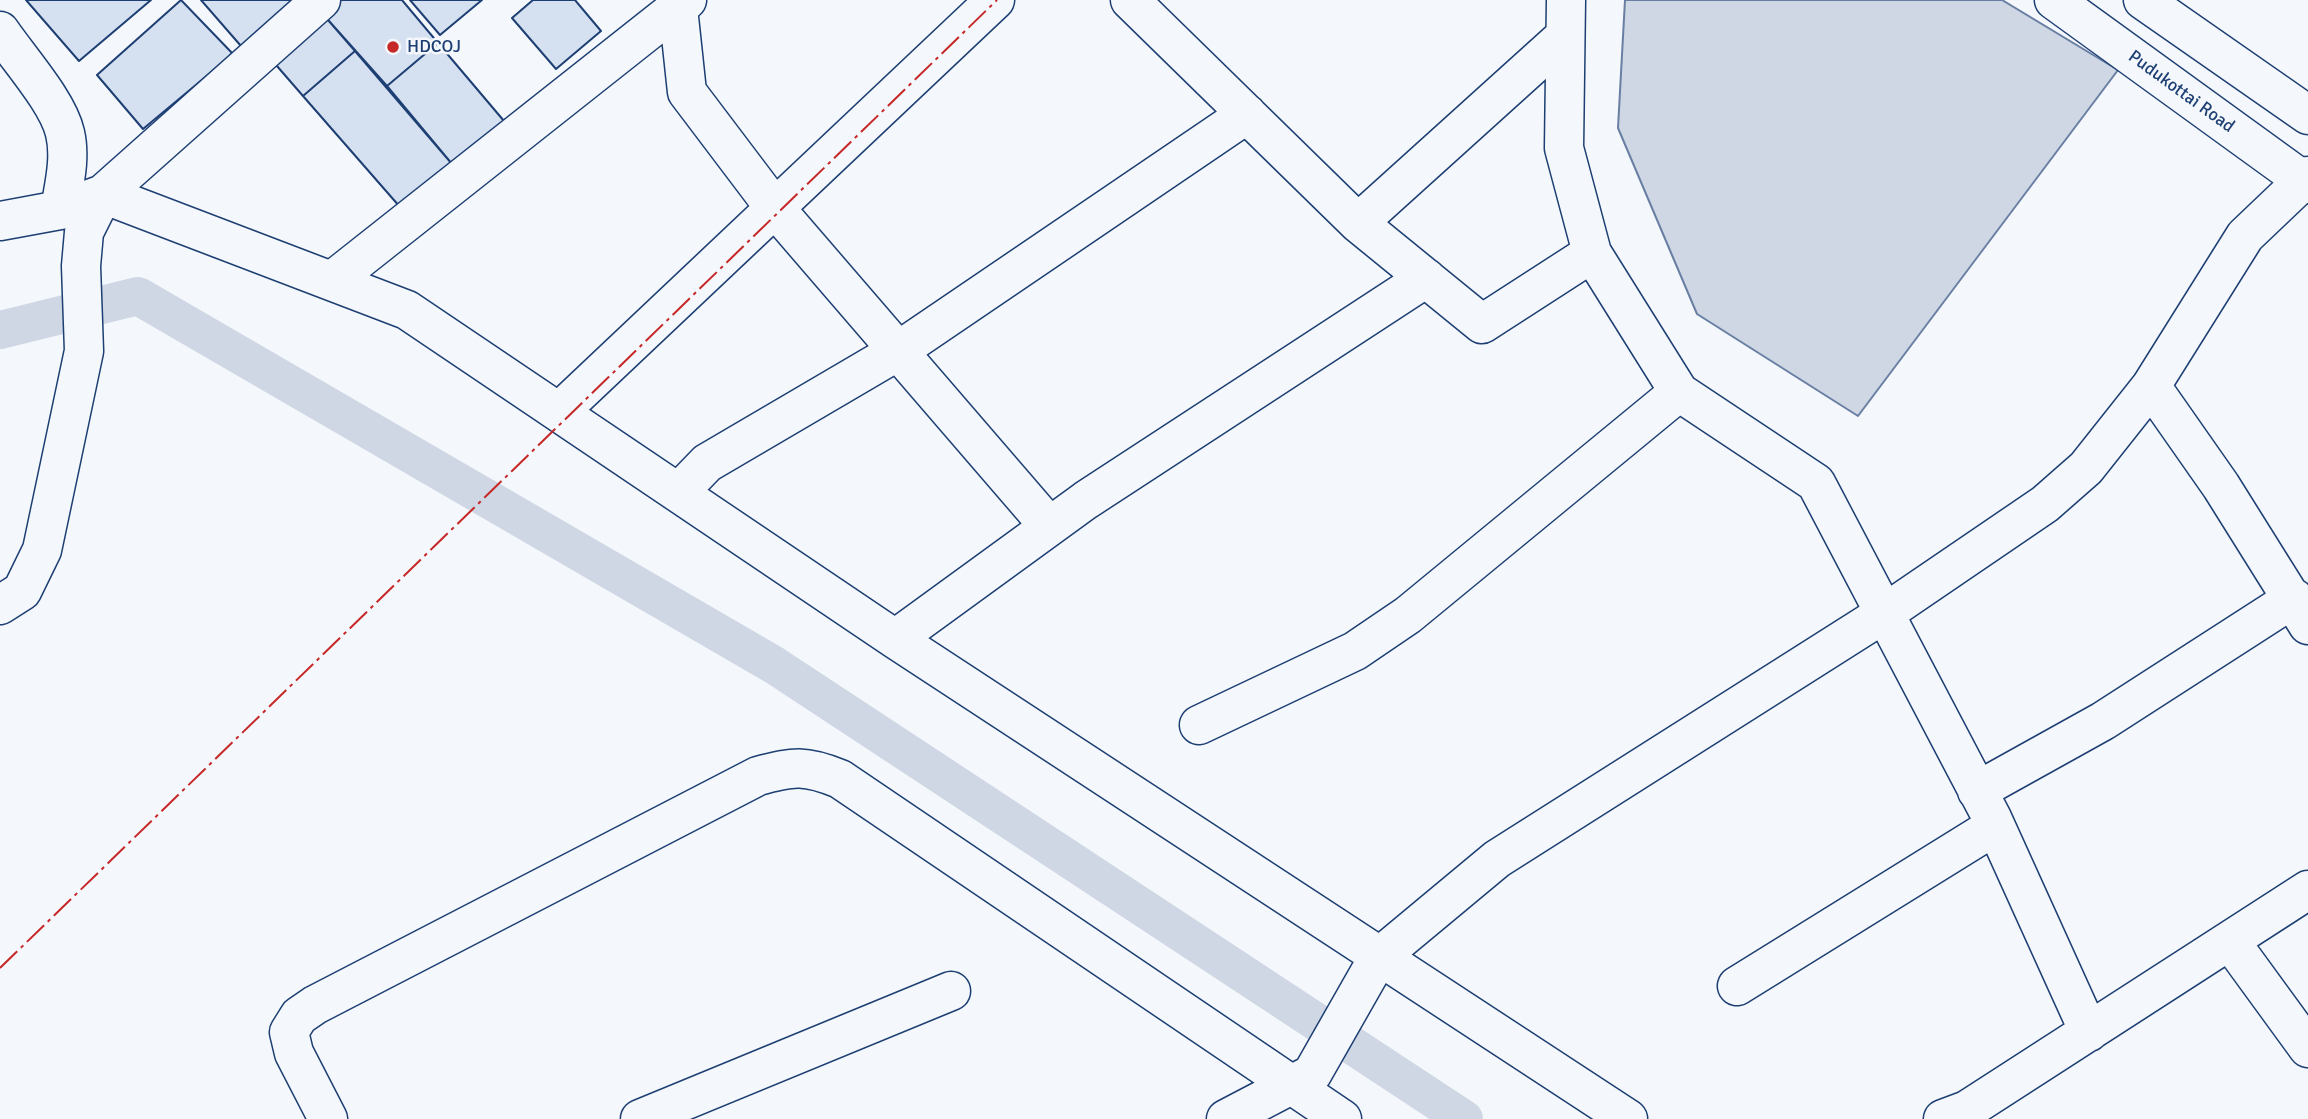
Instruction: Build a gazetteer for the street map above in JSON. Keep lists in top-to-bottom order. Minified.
{"streets":{"main road":["Pudukottai Road"]},"places":["HDCOJ"]}
